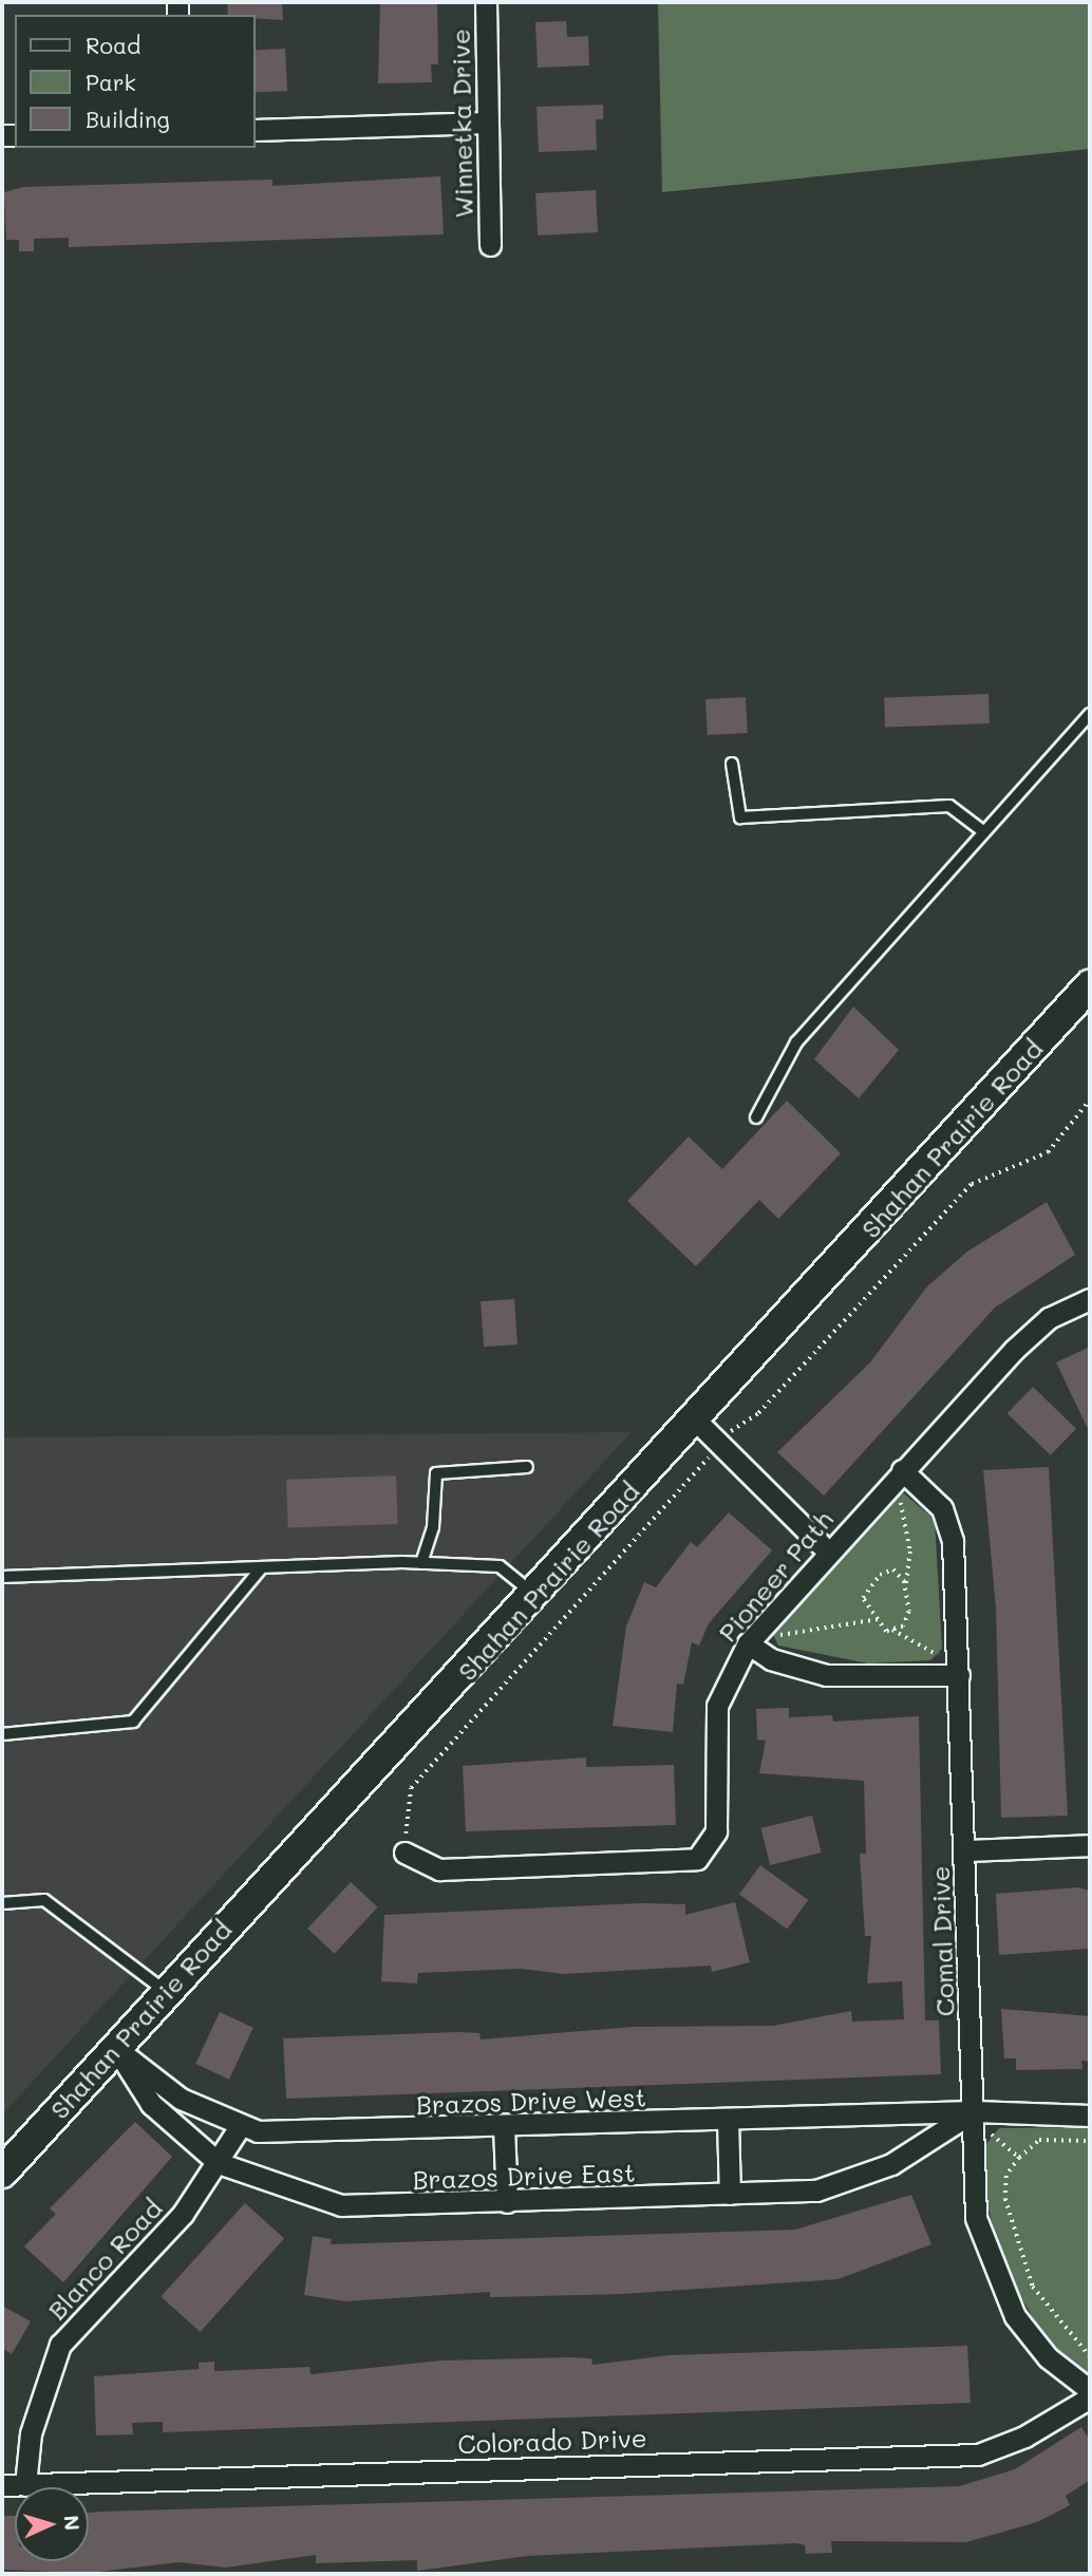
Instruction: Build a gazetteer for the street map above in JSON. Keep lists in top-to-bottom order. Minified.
{"streets":{"street":["Winnetka Drive","Shahan Prairie Road","Pioneer Path","Comal Drive","Brazos Drive West","Brazos Drive East","Blanco Road","Colorado Drive"]},"crossings":[["Shahan Prairie Road","Brazos Drive West"],["Shahan Prairie Road","Brazos Drive East"],["Pioneer Path","Comal Drive"],["Comal Drive","Brazos Drive West"],["Comal Drive","Brazos Drive East"],["Brazos Drive West","Brazos Drive East"],["Brazos Drive West","Blanco Road"],["Brazos Drive East","Blanco Road"],["Blanco Road","Colorado Drive"]],"legend":["Road","Park","Building"],"north":"right"}
